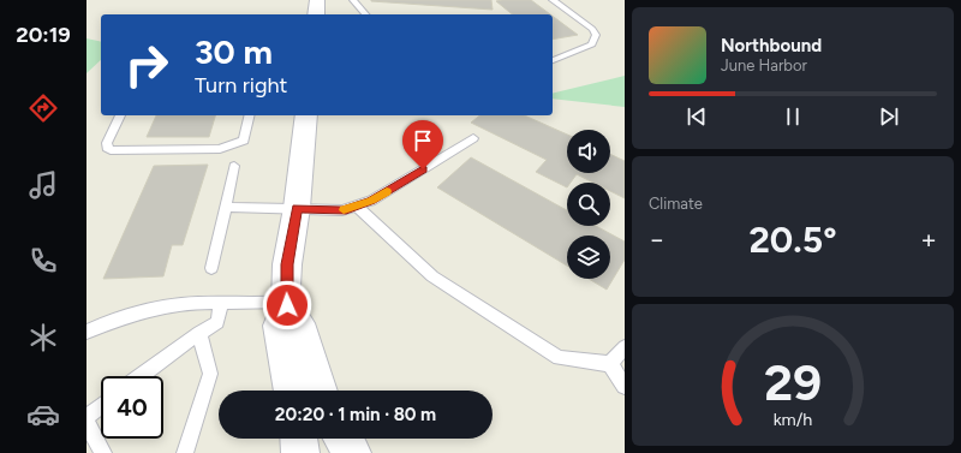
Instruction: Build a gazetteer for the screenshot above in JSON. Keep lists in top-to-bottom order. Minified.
{"page":{"tabs":"20:19","turn":["30 m","Turn right"],"song":["Northbound","June Harbor"],"tile":"Climate","heat":["−","20.5°","+"],"limit":"40","trip":"20:20 · 1 min · 80 m","gauge":["29","km/h"]}}
